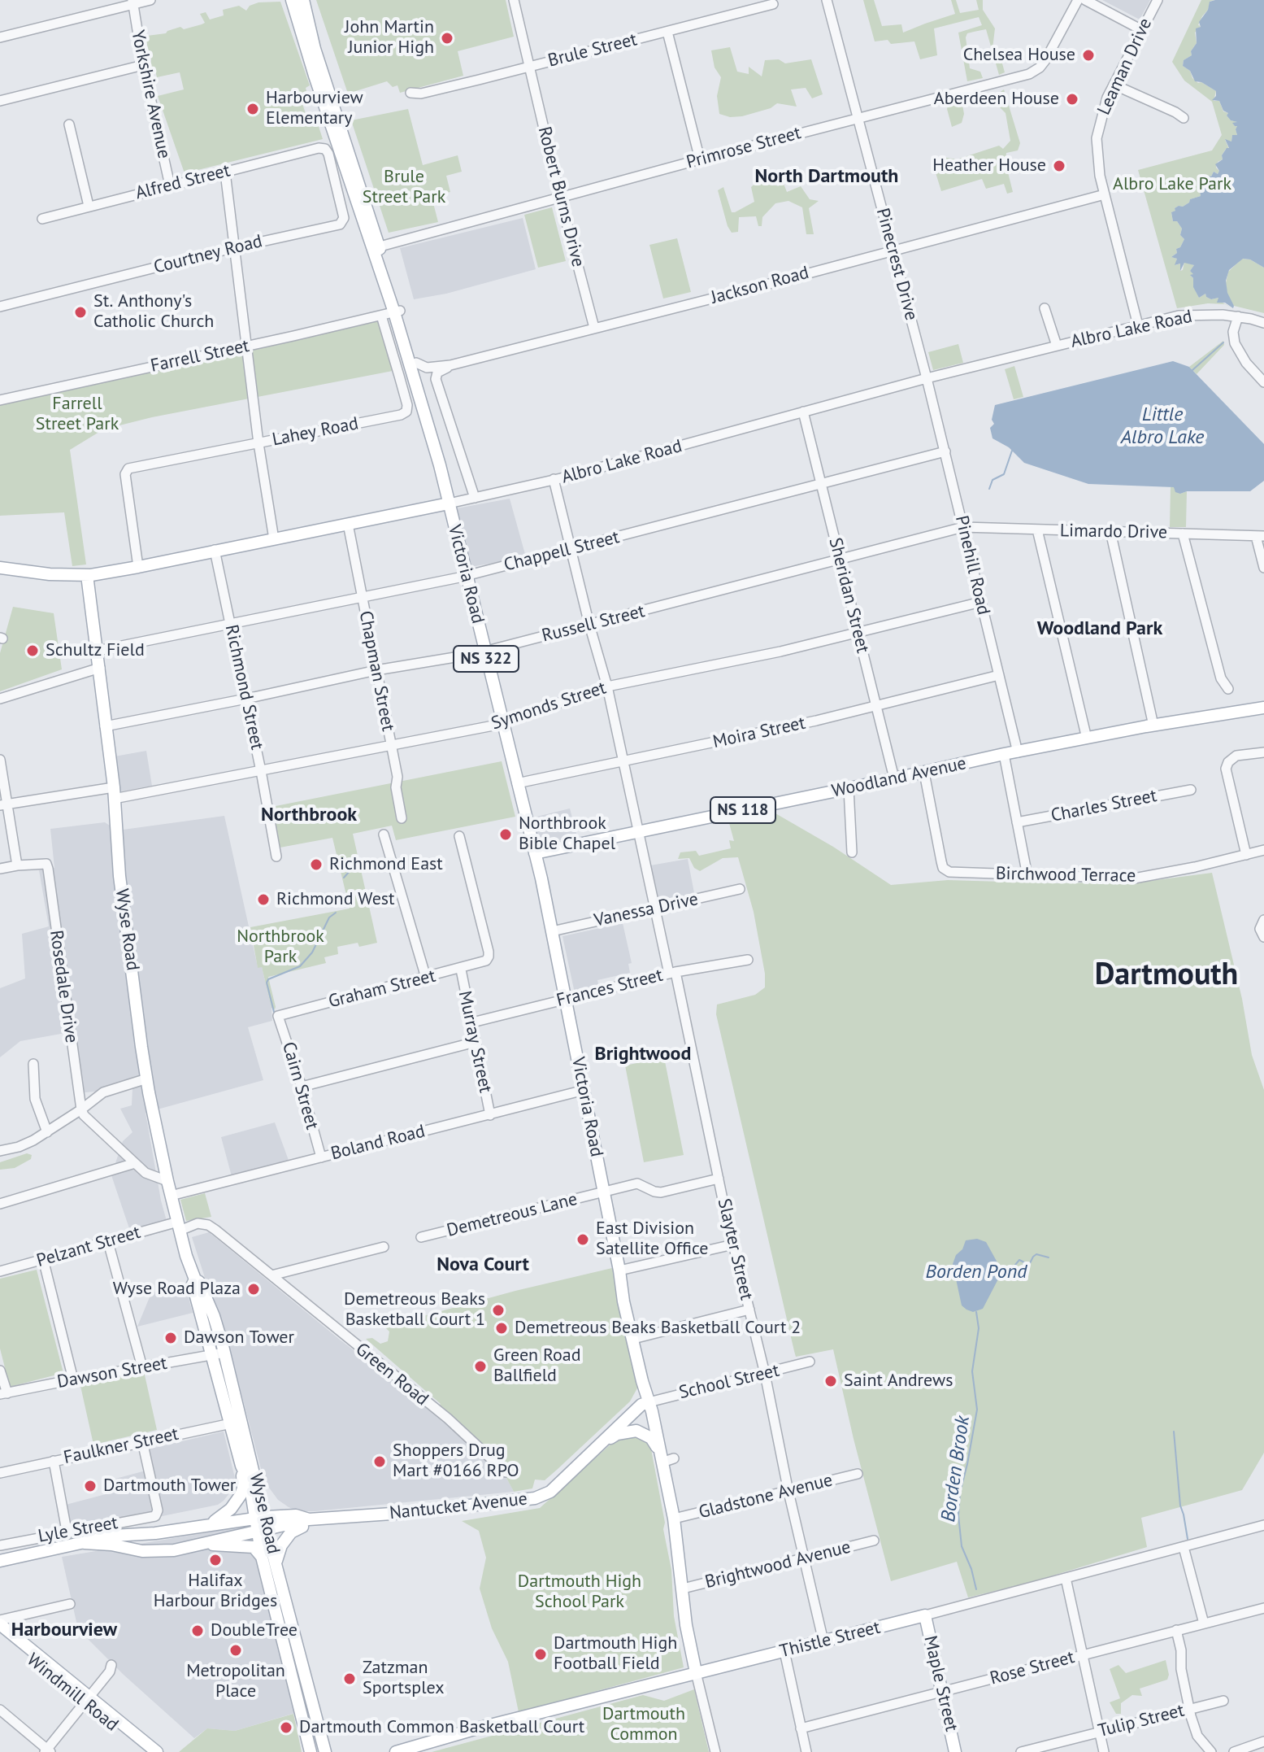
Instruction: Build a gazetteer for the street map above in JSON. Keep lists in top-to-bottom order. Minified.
{"streets":{"main road":["Albro Lake Road","Victoria Road","NS 322","Woodland Avenue","NS 118","Wyse Road","Nantucket Avenue","Thistle Street","Maple Street","Windmill Road"],"street":["Brule Street","Leaman Drive","Yorkshire Avenue","Primrose Street","Alfred Street","Robert Burns Drive","Courtney Road","Pinecrest Drive","Jackson Road","Farrell Street","Lahey Road","Limardo Drive","Chappell Street","Pinehill Road","Sheridan Street","Russell Street","Chapman Street","Richmond Street","Symonds Street","Moira Street","Charles Street","Birchwood Terrace","Vanessa Drive","Rosedale Drive","Frances Street","Graham Street","Murray Street","Cairn Street","Boland Road","Demetreous Lane","Pelzant Street","Slayter Street","Dawson Street","Green Road","School Street","Faulkner Street","Gladstone Avenue","Lyle Street","Brightwood Avenue","Rose Street","Tulip Street"]},"crossings":[["Brule Street","Robert Burns Drive"],["Leaman Drive","Jackson Road"],["Leaman Drive","Albro Lake Road"],["Yorkshire Avenue","Alfred Street"],["Primrose Street","Robert Burns Drive"],["Primrose Street","Pinecrest Drive"],["Primrose Street","Victoria Road"],["Alfred Street","Courtney Road"],["Robert Burns Drive","Jackson Road"],["Pinecrest Drive","Jackson Road"],["Pinecrest Drive","Albro Lake Road"],["Pinecrest Drive","Pinehill Road"],["Jackson Road","Victoria Road"],["Albro Lake Road","Lahey Road"],["Albro Lake Road","Pinehill Road"],["Albro Lake Road","Victoria Road"],["Albro Lake Road","Sheridan Street"],["Albro Lake Road","Chapman Street"],["Albro Lake Road","Richmond Street"],["Albro Lake Road","Wyse Road"],["Albro Lake Road","Slayter Street"],["Farrell Street","Lahey Road"],["Farrell Street","Victoria Road"],["Limardo Drive","Pinehill Road"],["Limardo Drive","Russell Street"],["Chappell Street","Pinehill Road"],["Chappell Street","Victoria Road"],["Chappell Street","Sheridan Street"],["Chappell Street","Chapman Street"],["Chappell Street","Richmond Street"],["Chappell Street","Wyse Road"],["Chappell Street","Slayter Street"],["Pinehill Road","Russell Street"],["Pinehill Road","Symonds Street"],["Pinehill Road","Moira Street"],["Pinehill Road","Woodland Avenue"],["Victoria Road","Russell Street"],["Victoria Road","Symonds Street"],["Victoria Road","Moira Street"],["Victoria Road","Woodland Avenue"],["Victoria Road","Vanessa Drive"],["Victoria Road","Frances Street"],["Victoria Road","Boland Road"],["Victoria Road","Demetreous Lane"],["Victoria Road","School Street"],["Victoria Road","Gladstone Avenue"],["Victoria Road","Nantucket Avenue"],["Victoria Road","Brightwood Avenue"],["Victoria Road","Thistle Street"],["Sheridan Street","Russell Street"],["Sheridan Street","Symonds Street"],["Sheridan Street","Moira Street"],["Sheridan Street","Woodland Avenue"],["Russell Street","Chapman Street"],["Russell Street","Richmond Street"],["Russell Street","Wyse Road"],["Russell Street","Slayter Street"],["Chapman Street","Symonds Street"],["Richmond Street","Symonds Street"],["Symonds Street","Wyse Road"],["Symonds Street","Slayter Street"],["Moira Street","Slayter Street"],["Woodland Avenue","Birchwood Terrace"],["Woodland Avenue","Slayter Street"],["Vanessa Drive","Slayter Street"],["Wyse Road","Boland Road"],["Wyse Road","Pelzant Street"],["Wyse Road","Dawson Street"],["Wyse Road","Green Road"],["Wyse Road","Faulkner Street"],["Wyse Road","Nantucket Avenue"],["Frances Street","Murray Street"],["Frances Street","Slayter Street"],["Graham Street","Murray Street"],["Graham Street","Cairn Street"],["Murray Street","Boland Road"],["Cairn Street","Boland Road"],["Demetreous Lane","Slayter Street"],["Pelzant Street","Green Road"],["Slayter Street","School Street"],["Slayter Street","Gladstone Avenue"],["Slayter Street","Brightwood Avenue"],["Slayter Street","Thistle Street"],["School Street","Nantucket Avenue"],["Faulkner Street","Lyle Street"],["Thistle Street","Maple Street"],["Rose Street","Maple Street"]],"districts":["North Dartmouth","Woodland Park","Northbrook","Dartmouth","Brightwood","Nova Court","Harbourview"],"water":["Little Albro Lake","Borden Pond","Borden Brook"],"parks":["Brule Street Park","Albro Lake Park","Farrell Street Park","Northbrook Park","Dartmouth High School Park","Dartmouth Common"],"places":["John Martin Junior High","Chelsea House","Aberdeen House","Harbourview Elementary","Heather House","St. Anthony's Catholic Church","Schultz Field","Northbrook Bible Chapel","Richmond East","Richmond West","East Division Satellite Office","Wyse Road Plaza","Demetreous Beaks Basketball Court 1","Demetreous Beaks Basketball Court 2","Dawson Tower","Green Road Ballfield","Saint Andrews","Shoppers Drug Mart #0166 RPO","Dartmouth Tower","Halifax Harbour Bridges","DoubleTree","Metropolitan Place","Dartmouth High Football Field","Zatzman Sportsplex","Dartmouth Common Basketball Court"]}
